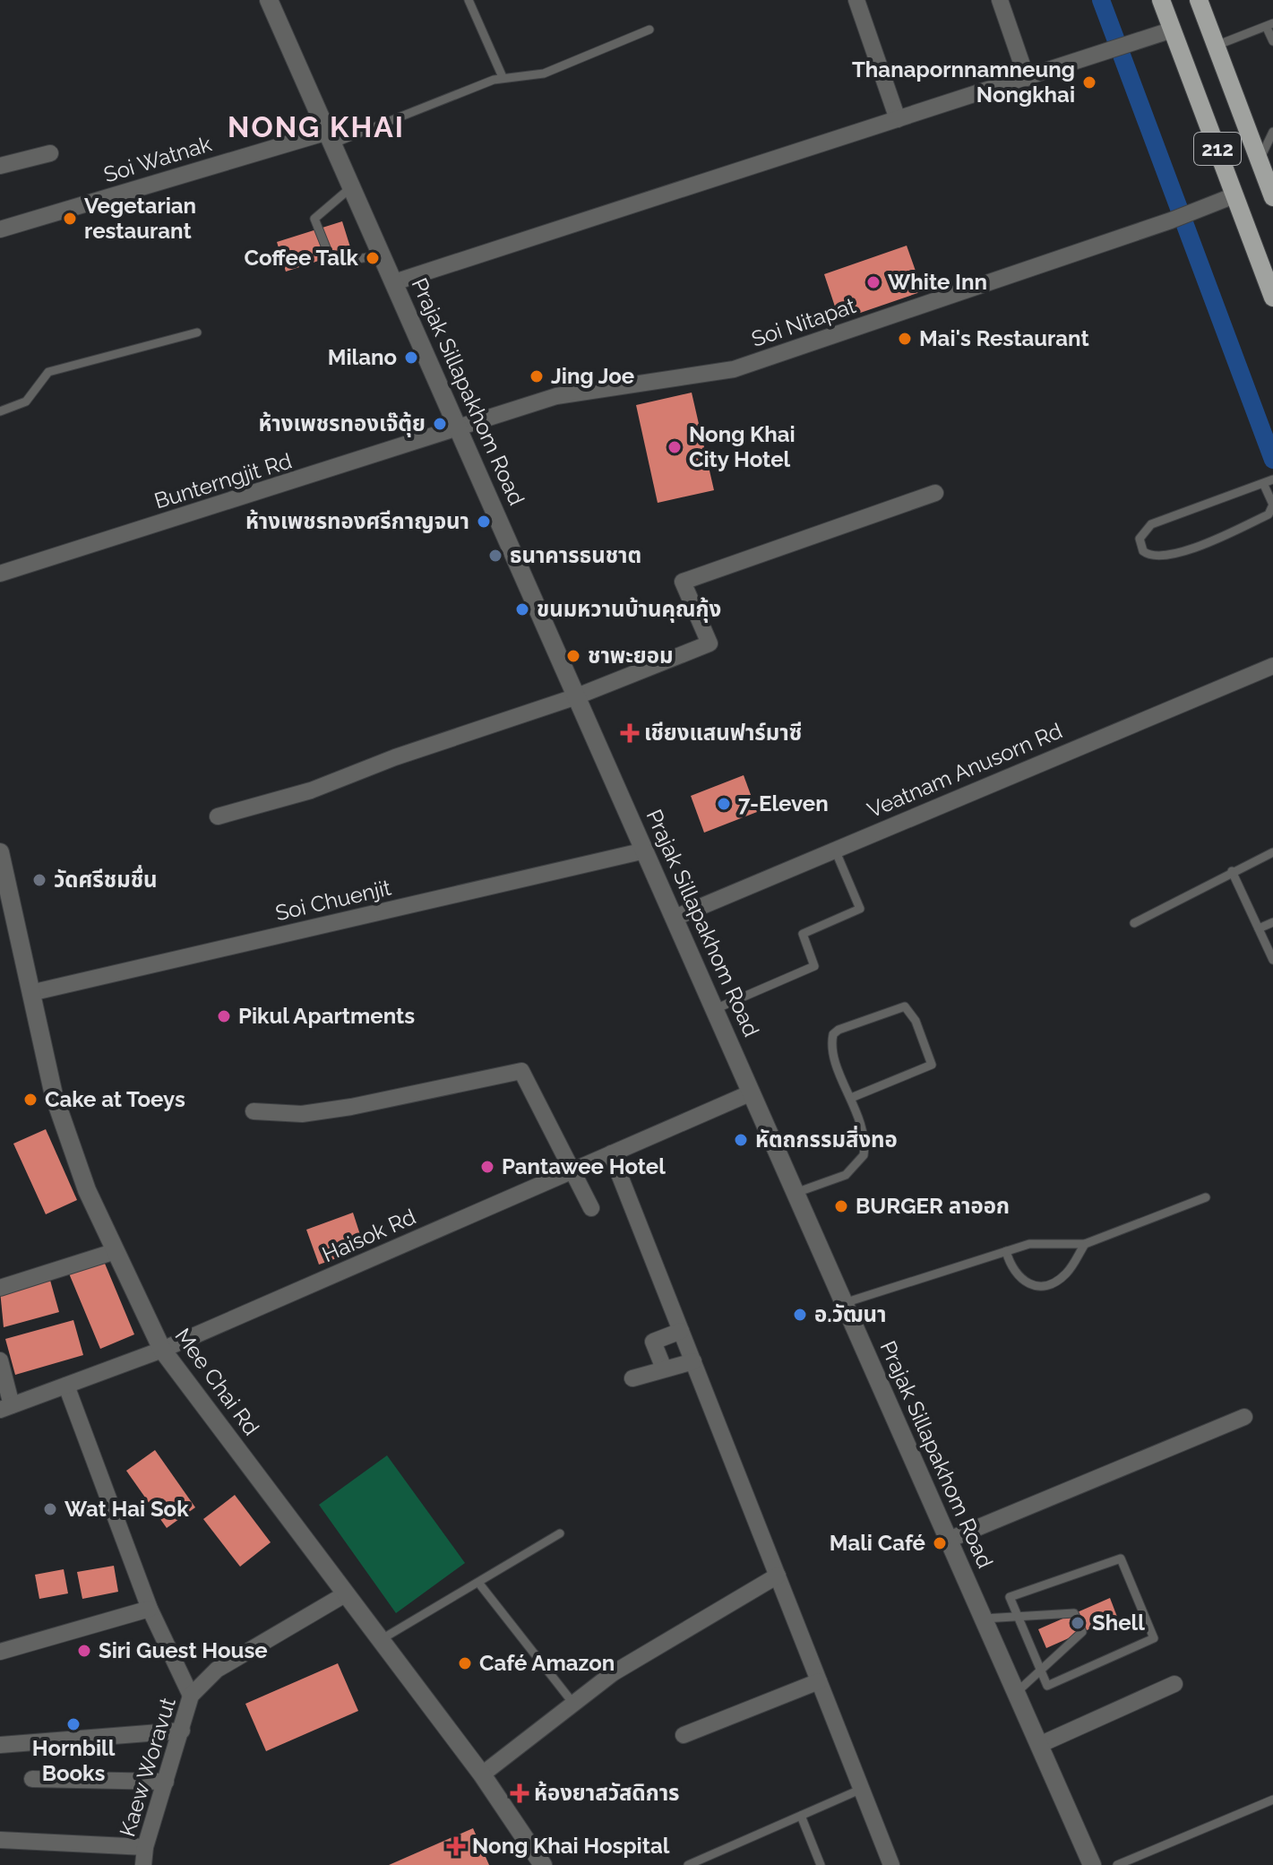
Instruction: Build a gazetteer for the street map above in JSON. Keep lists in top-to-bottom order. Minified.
{"streets":{"main road":["212"],"street":["Soi Watnak","Soi Nitapat","Prajak Sillapakhom Road","Bunterngjit Rd","Veatnam Anusorn Rd","Soi Chuenjit","Haisok Rd","Mee Chai Rd","Kaew Woravut"]},"crossings":[["212","Soi Nitapat"],["Soi Watnak","Prajak Sillapakhom Road"],["Soi Nitapat","Prajak Sillapakhom Road"],["Soi Nitapat","Bunterngjit Rd"],["Prajak Sillapakhom Road","Bunterngjit Rd"],["Prajak Sillapakhom Road","Veatnam Anusorn Rd"],["Prajak Sillapakhom Road","Soi Chuenjit"],["Prajak Sillapakhom Road","Haisok Rd"],["Soi Chuenjit","Mee Chai Rd"],["Haisok Rd","Mee Chai Rd"],["Mee Chai Rd","Kaew Woravut"]],"districts":["NONG KHAI"],"places":{"other":["Thanapornnamneung Nongkhai","Vegetarian restaurant","Coffee Talk","White Inn","Mai's Restaurant","Milano","Jing Joe","ห้างเพชรทองเจ๊ตุ้ย","Nong Khai City Hotel","ห้างเพชรทองศรีกาญจนา","ธนาคารธนชาต","ขนมหวานบ้านคุณกุ้ง","ชาพะยอม","7-Eleven","วัดศรีชมชื่น","Pikul Apartments","Cake at Toeys","หัตถกรรมสิ่งทอ","Pantawee Hotel","BURGER ลาออก","อ.วัฒนา","Wat Hai Sok","Mali Café","Shell","Siri Guest House","Café Amazon","Hornbill Books"],"health":["เชียงแสนฟาร์มาซี","ห้องยาสวัสดิการ","Nong Khai Hospital"]}}
